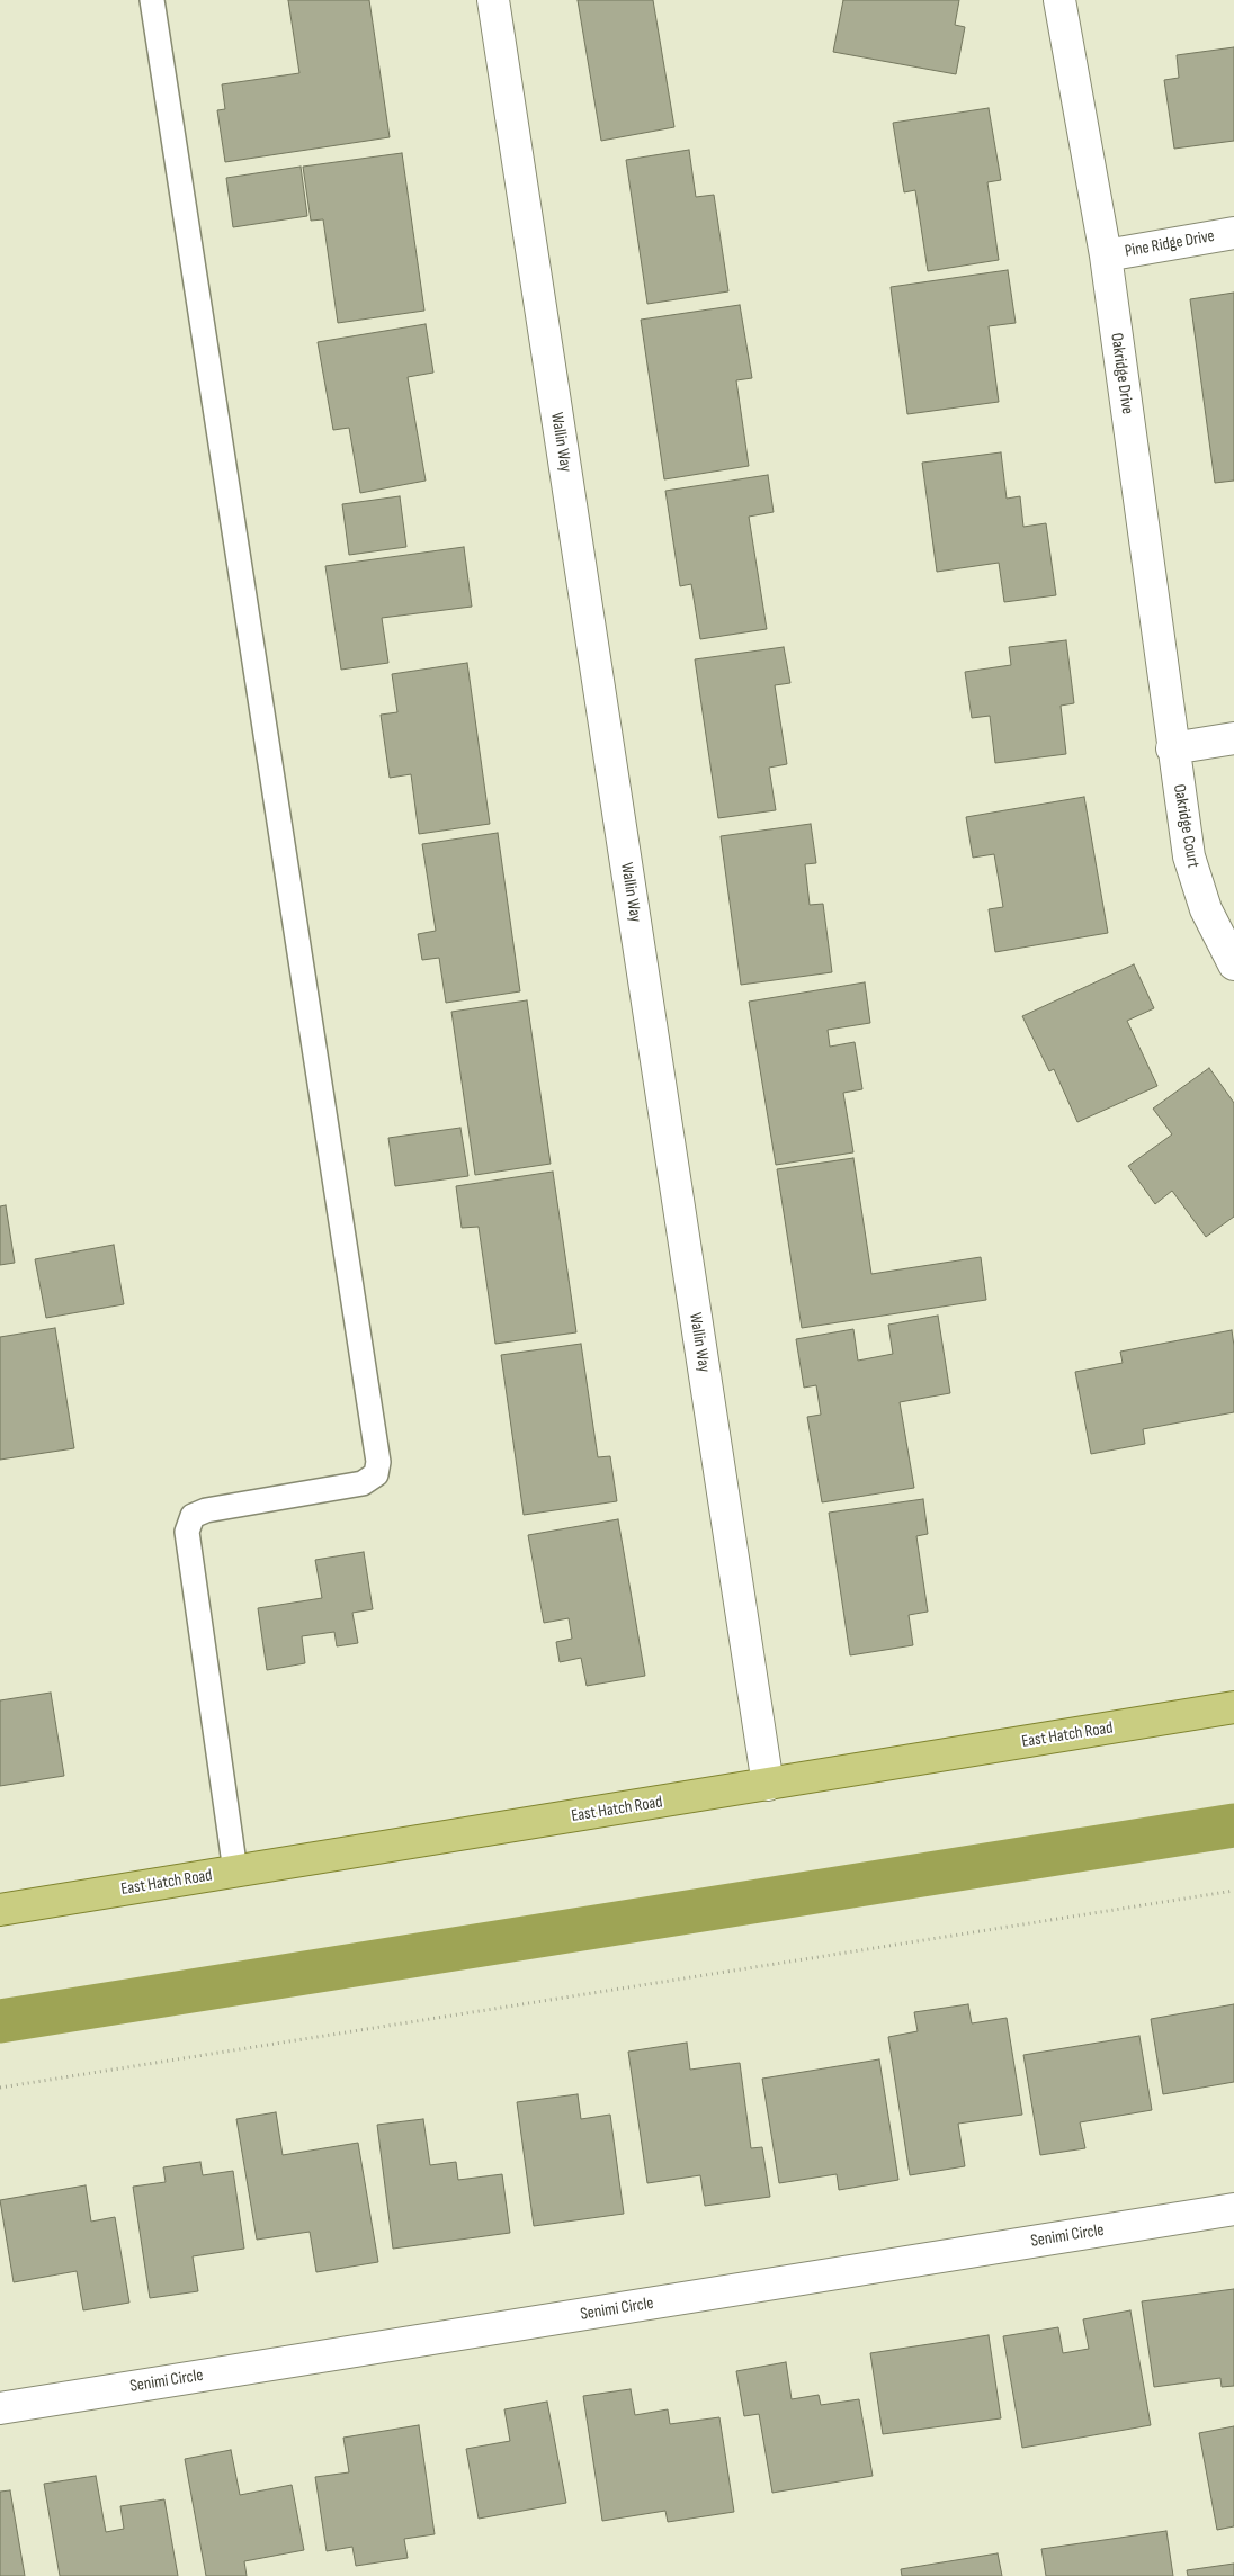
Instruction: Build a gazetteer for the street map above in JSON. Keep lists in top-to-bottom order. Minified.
{"streets":{"main road":["East Hatch Road"],"street":["Pine Ridge Drive","Oakridge Drive","Wallin Way","Oakridge Court","Senimi Circle"]},"crossings":[["Pine Ridge Drive","Oakridge Drive"],["Oakridge Drive","Oakridge Court"],["Wallin Way","East Hatch Road"]]}
